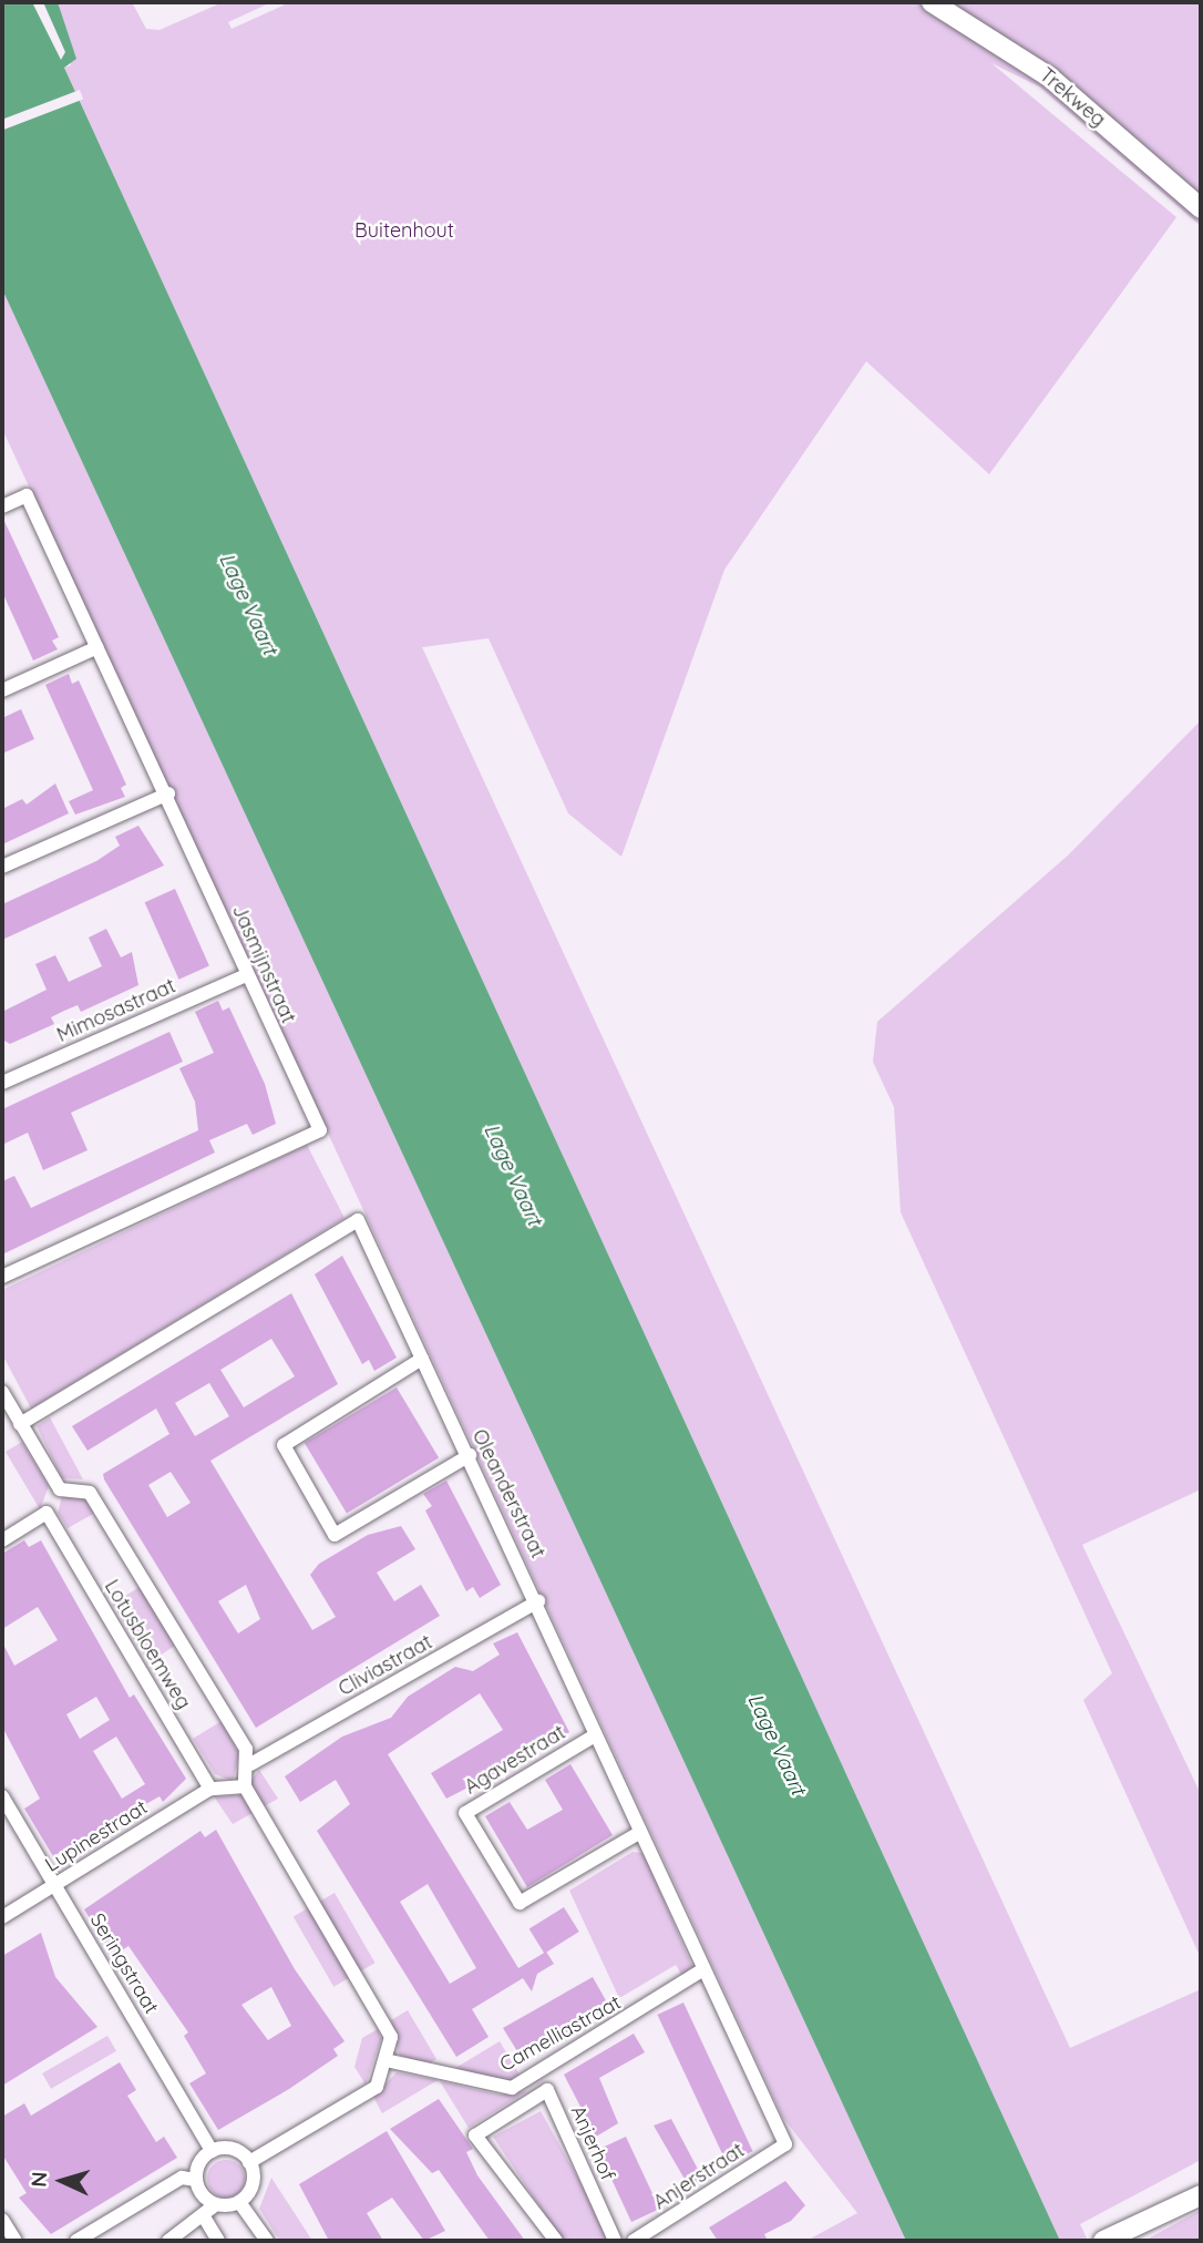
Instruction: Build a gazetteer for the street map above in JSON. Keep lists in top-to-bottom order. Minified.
{"streets":{"street":["Trekweg","Jasmijnstraat","Mimosastraat","Oleanderstraat","Lotusbloemweg","Cliviastraat","Agavestraat","Lupinestraat","Seringstraat","Camelliastraat","Anjerhof","Anjerstraat"]},"crossings":[["Jasmijnstraat","Mimosastraat"],["Oleanderstraat","Cliviastraat"],["Oleanderstraat","Agavestraat"],["Oleanderstraat","Camelliastraat"],["Oleanderstraat","Anjerstraat"],["Lotusbloemweg","Cliviastraat"],["Lotusbloemweg","Lupinestraat"],["Lupinestraat","Seringstraat"]],"water":["Lage Vaart"],"parks":["Buitenhout"],"north":"left"}
